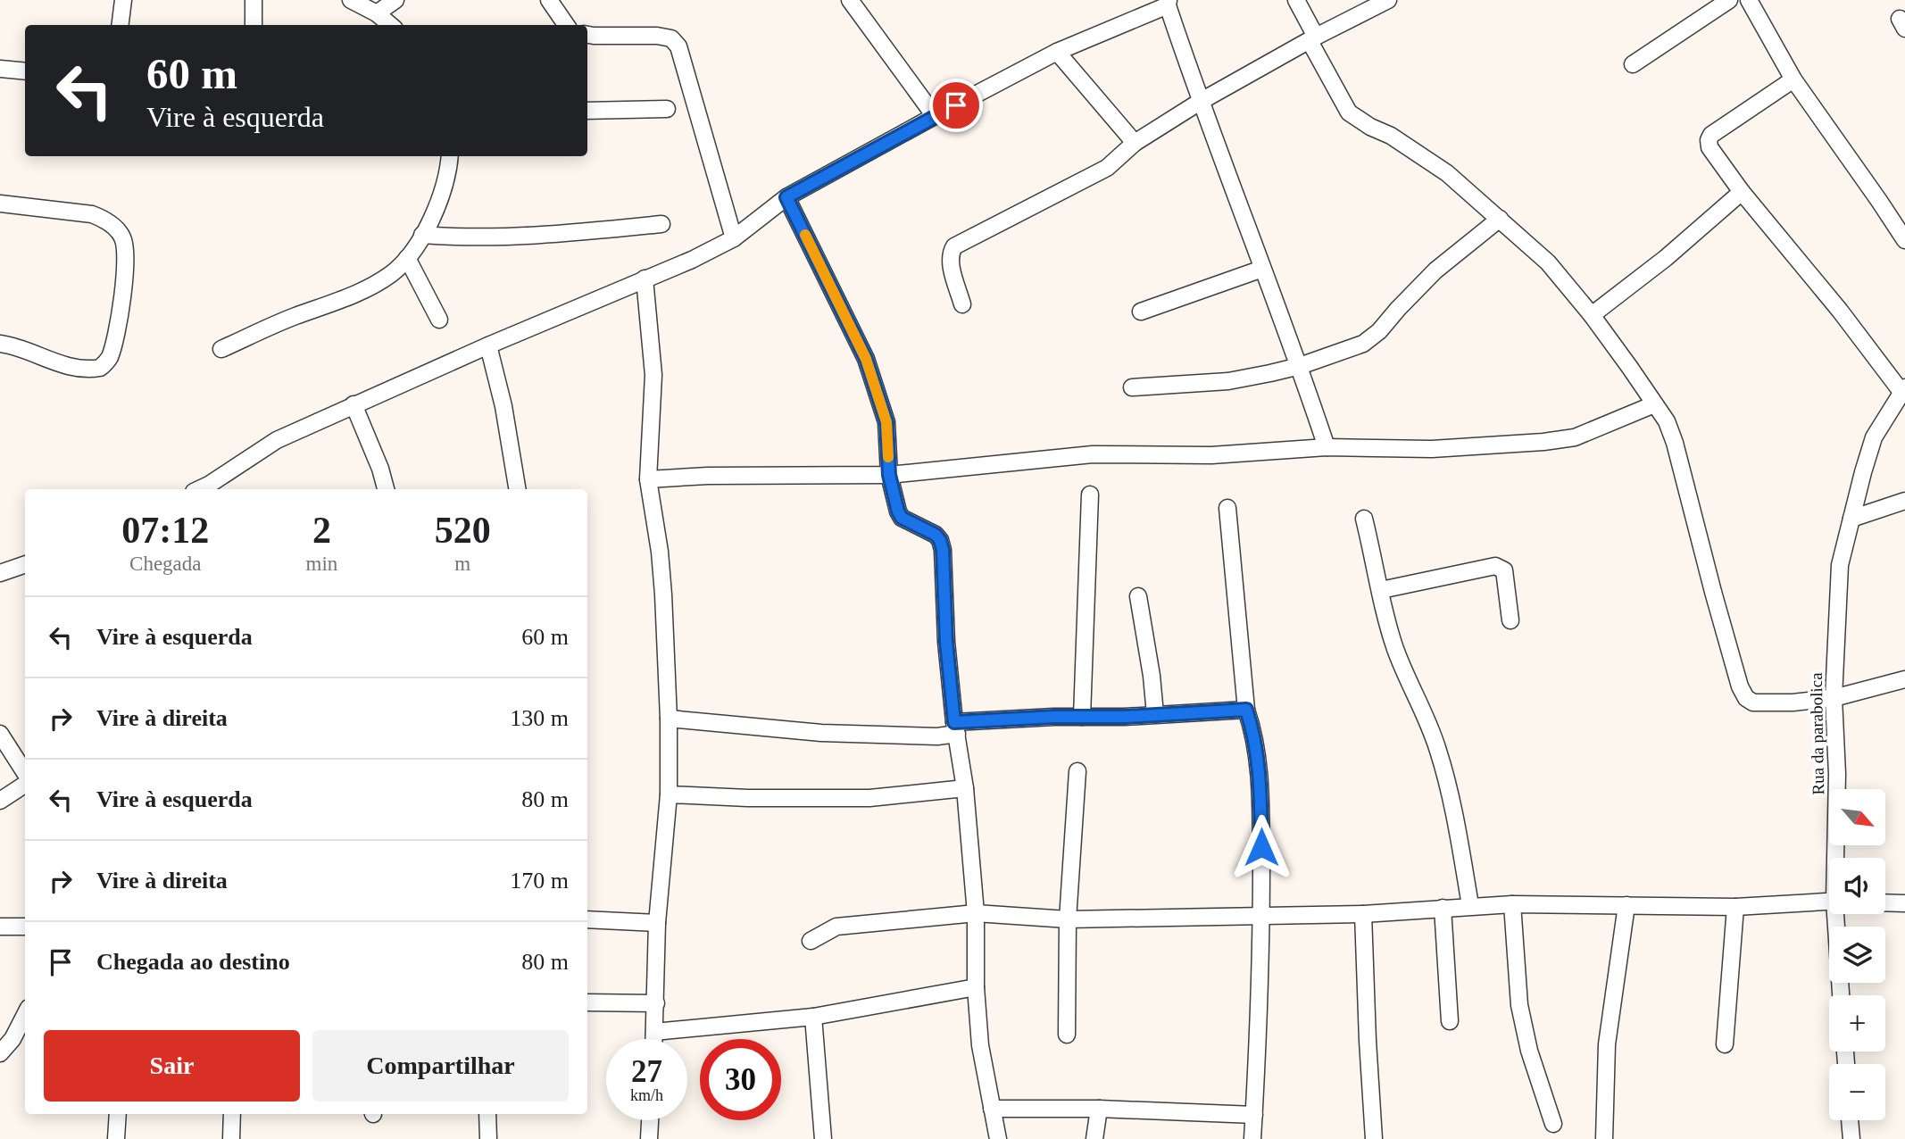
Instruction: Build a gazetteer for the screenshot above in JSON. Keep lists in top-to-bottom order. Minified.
{"streets":{"street":["Rua da parabolica"]},"north":"bottom right","page":{"turn":["60 m","Vire à esquerda"],"eta":["07:12","Chegada","2","min","520","m"],"list":[{"name":"Vire à esquerda","value":"60 m"},{"name":"Vire à direita","value":"130 m"},{"name":"Vire à esquerda","value":"80 m"},{"name":"Vire à direita","value":"170 m"},{"name":"Chegada ao destino","value":"80 m"}],"map_buttons":["+","−"],"buttons":["Sair","Compartilhar"],"speed":"27 km/h","limit":"30"}}
